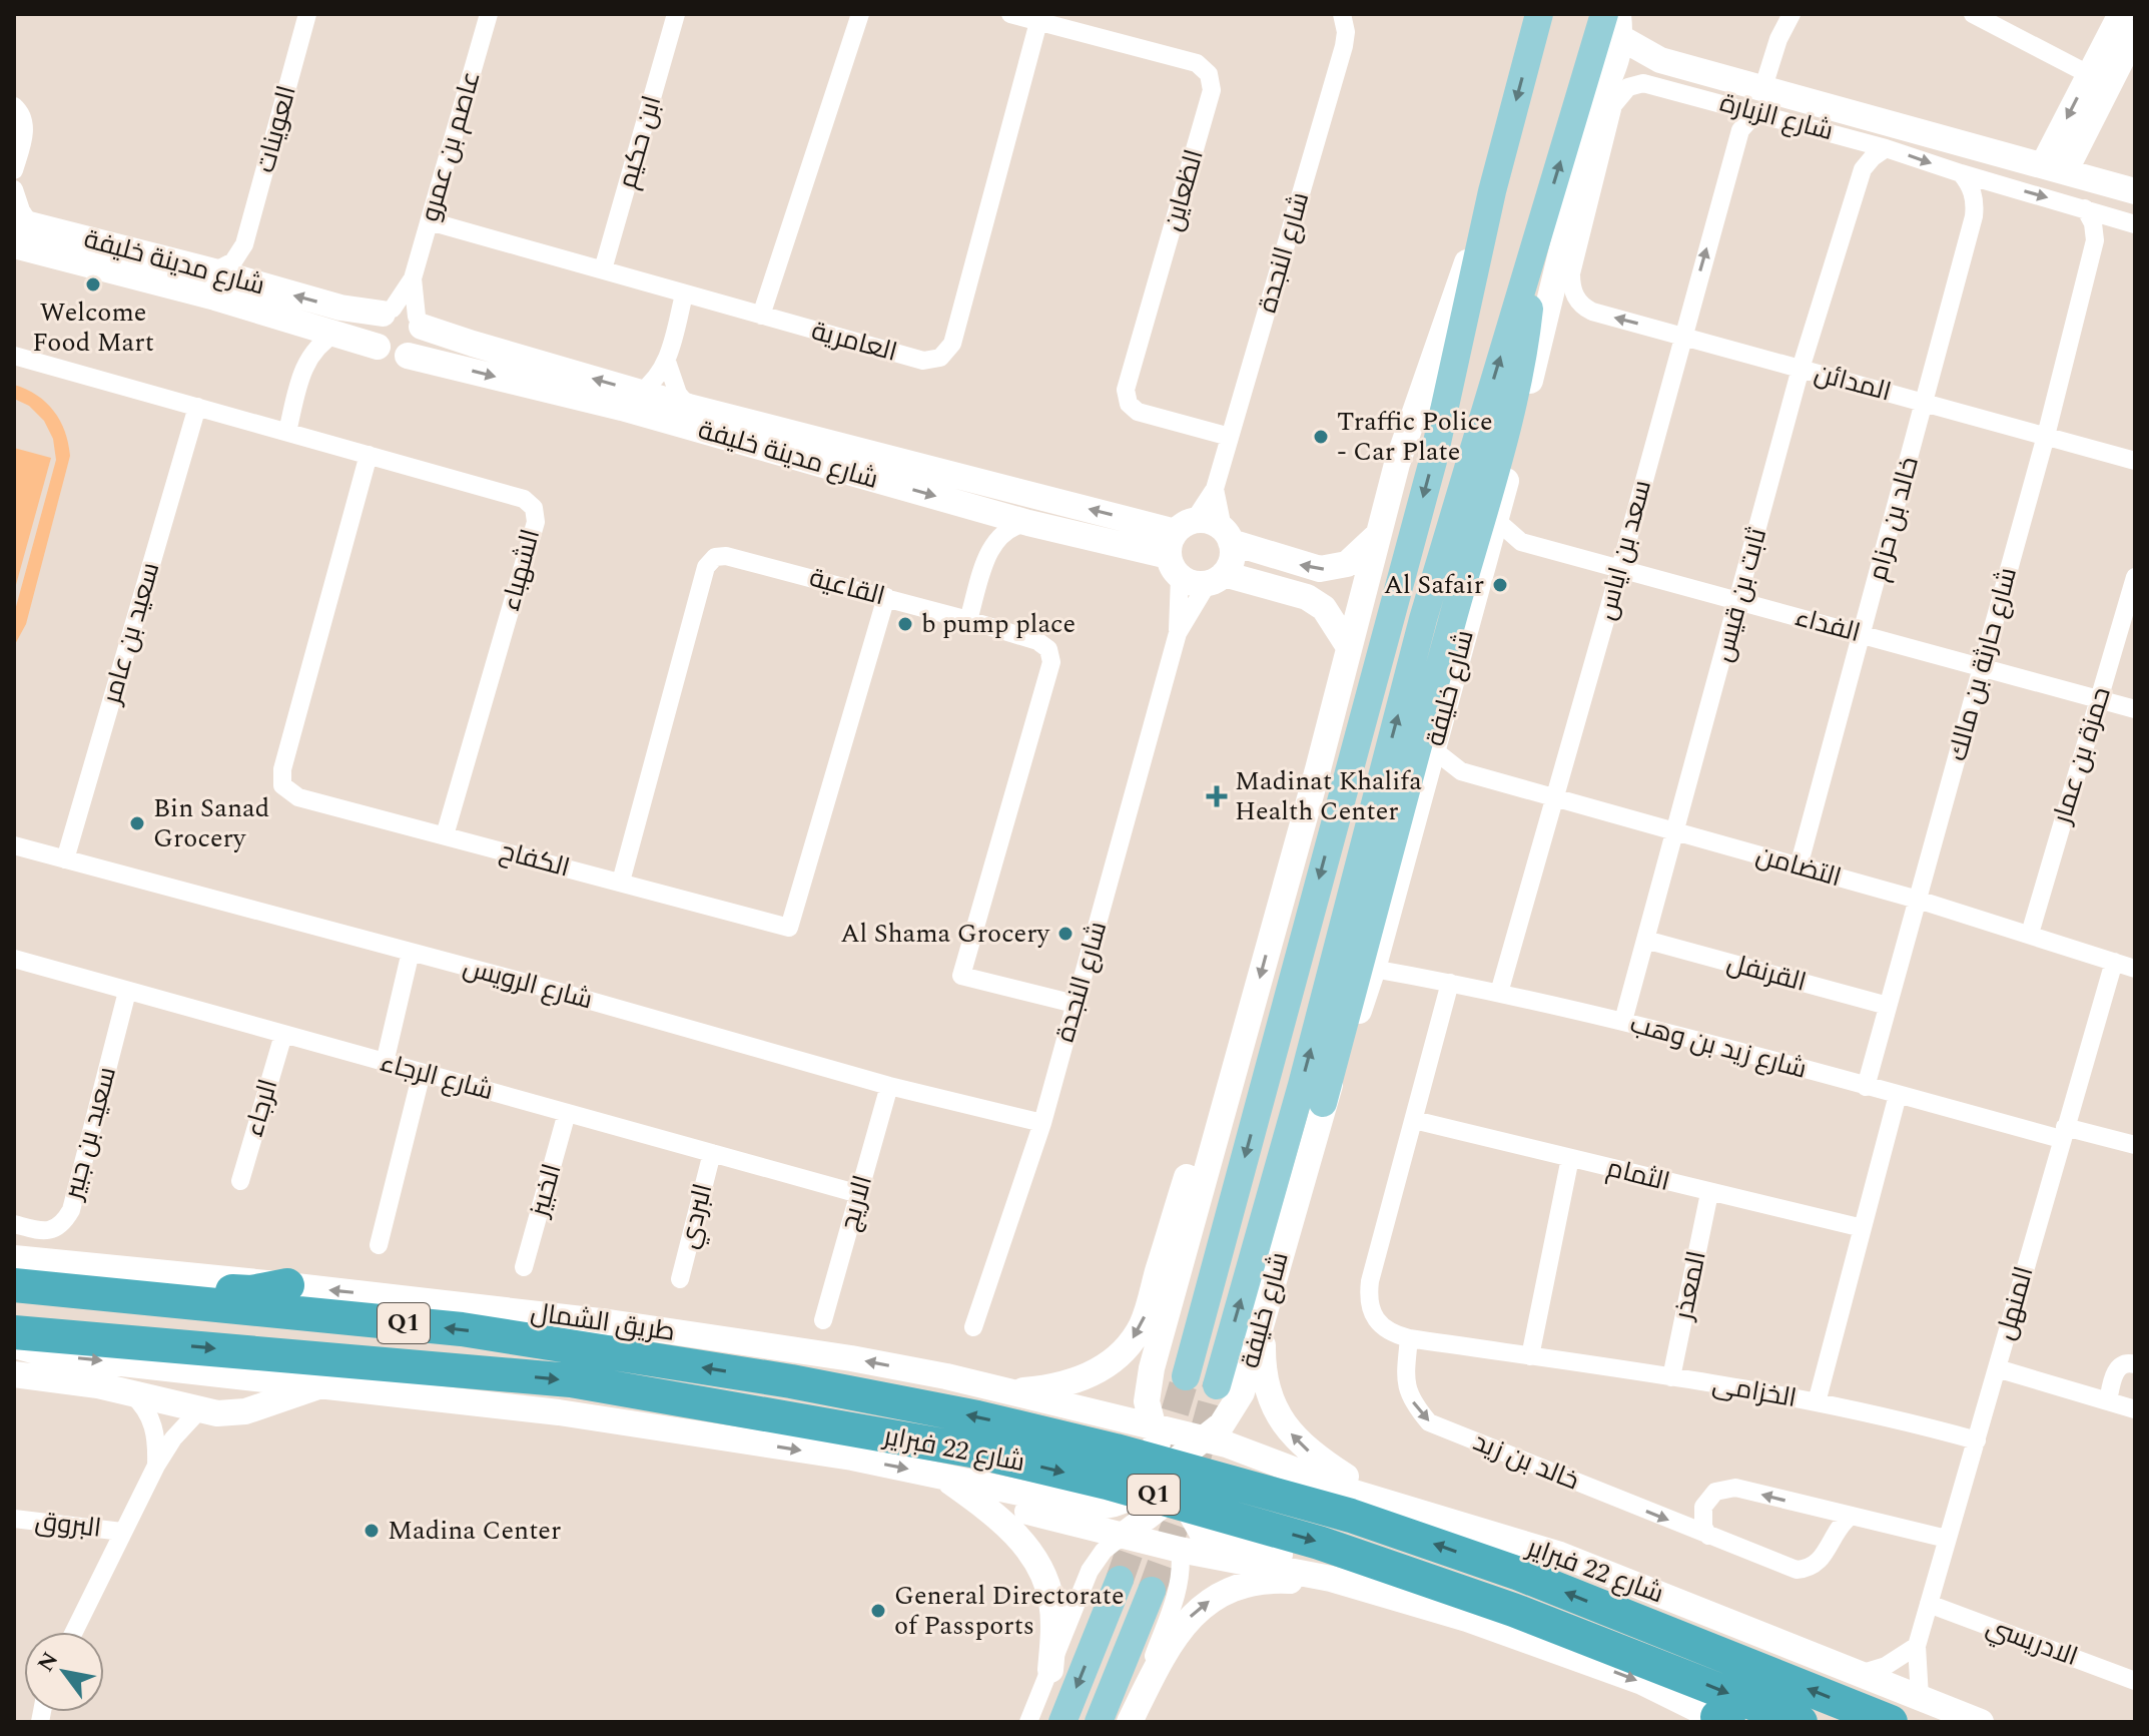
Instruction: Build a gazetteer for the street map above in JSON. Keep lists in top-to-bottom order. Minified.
{"streets":{"highway":["طريق الشمال","Q1","شارع 22 فبراير"],"main road":["شارع الزبارة","شارع مدينة خليفة","شارع خليفة"],"street":["العوينات","ابن حكيم","عاصم بن عمرو","الظعاين","شارع النجدة","العامرية","المدائن","خالد بن حزام","سعد بن اياس","الشهباء","القاعية","ثابت بن قيس","الفداء","سعيد بن عامر","شارع حارثة بن مالك","حمزة بن عمار","الكفاح","التضامن","القرنفل","شارع الرويس","شارع زيد بن وهب","شارع الرجاء","الرجاء","سعيد بن جبير","الثمام","الخبيز","الاريج","البردي","المعذر","المنهل","الخزامى","خالد بن زيد","البروق","الادريسي"]},"crossings":[["شارع الزبارة","المدائن"],["شارع الزبارة","خالد بن حزام"],["شارع الزبارة","سعد بن اياس"],["شارع الزبارة","شارع خليفة"],["ابن حكيم","العامرية"],["عاصم بن عمرو","شارع مدينة خليفة"],["عاصم بن عمرو","العامرية"],["الظعاين","شارع النجدة"],["الظعاين","العامرية"],["شارع النجدة","شارع مدينة خليفة"],["شارع النجدة","القاعية"],["شارع النجدة","شارع الرويس"],["المدائن","خالد بن حزام"],["المدائن","سعد بن اياس"],["المدائن","ثابت بن قيس"],["المدائن","شارع حارثة بن مالك"],["خالد بن حزام","الفداء"],["خالد بن حزام","التضامن"],["سعد بن اياس","الفداء"],["سعد بن اياس","التضامن"],["سعد بن اياس","شارع زيد بن وهب"],["الشهباء","سعيد بن عامر"],["الشهباء","الكفاح"],["القاعية","الكفاح"],["ثابت بن قيس","الفداء"],["ثابت بن قيس","التضامن"],["ثابت بن قيس","القرنفل"],["ثابت بن قيس","شارع زيد بن وهب"],["الفداء","شارع حارثة بن مالك"],["الفداء","شارع خليفة"],["الفداء","حمزة بن عمار"],["سعيد بن عامر","شارع الرويس"],["شارع حارثة بن مالك","التضامن"],["شارع حارثة بن مالك","القرنفل"],["شارع حارثة بن مالك","شارع زيد بن وهب"],["شارع خليفة","التضامن"],["شارع خليفة","شارع زيد بن وهب"],["شارع خليفة","شارع 22 فبراير"],["حمزة بن عمار","التضامن"],["التضامن","المنهل"],["شارع الرويس","الاريج"],["شارع زيد بن وهب","المنهل"],["شارع الرجاء","الرجاء"],["شارع الرجاء","سعيد بن جبير"],["شارع الرجاء","الخبيز"],["شارع الرجاء","الاريج"],["شارع الرجاء","البردي"],["الثمام","المعذر"],["الثمام","الخزامى"],["المعذر","الخزامى"],["المنهل","الخزامى"],["المنهل","شارع 22 فبراير"],["المنهل","الادريسي"],["طريق الشمال","شارع 22 فبراير"],["الخزامى","خالد بن زيد"]],"one_way":["خالد بن زيد"],"places":{"other":["Welcome Food Mart","Traffic Police - Car Plate","Al Safair","b pump place","Bin Sanad Grocery","Al Shama Grocery","Madina Center","General Directorate of Passports"],"health":["Madinat Khalifa Health Center"]},"north":"top left"}
